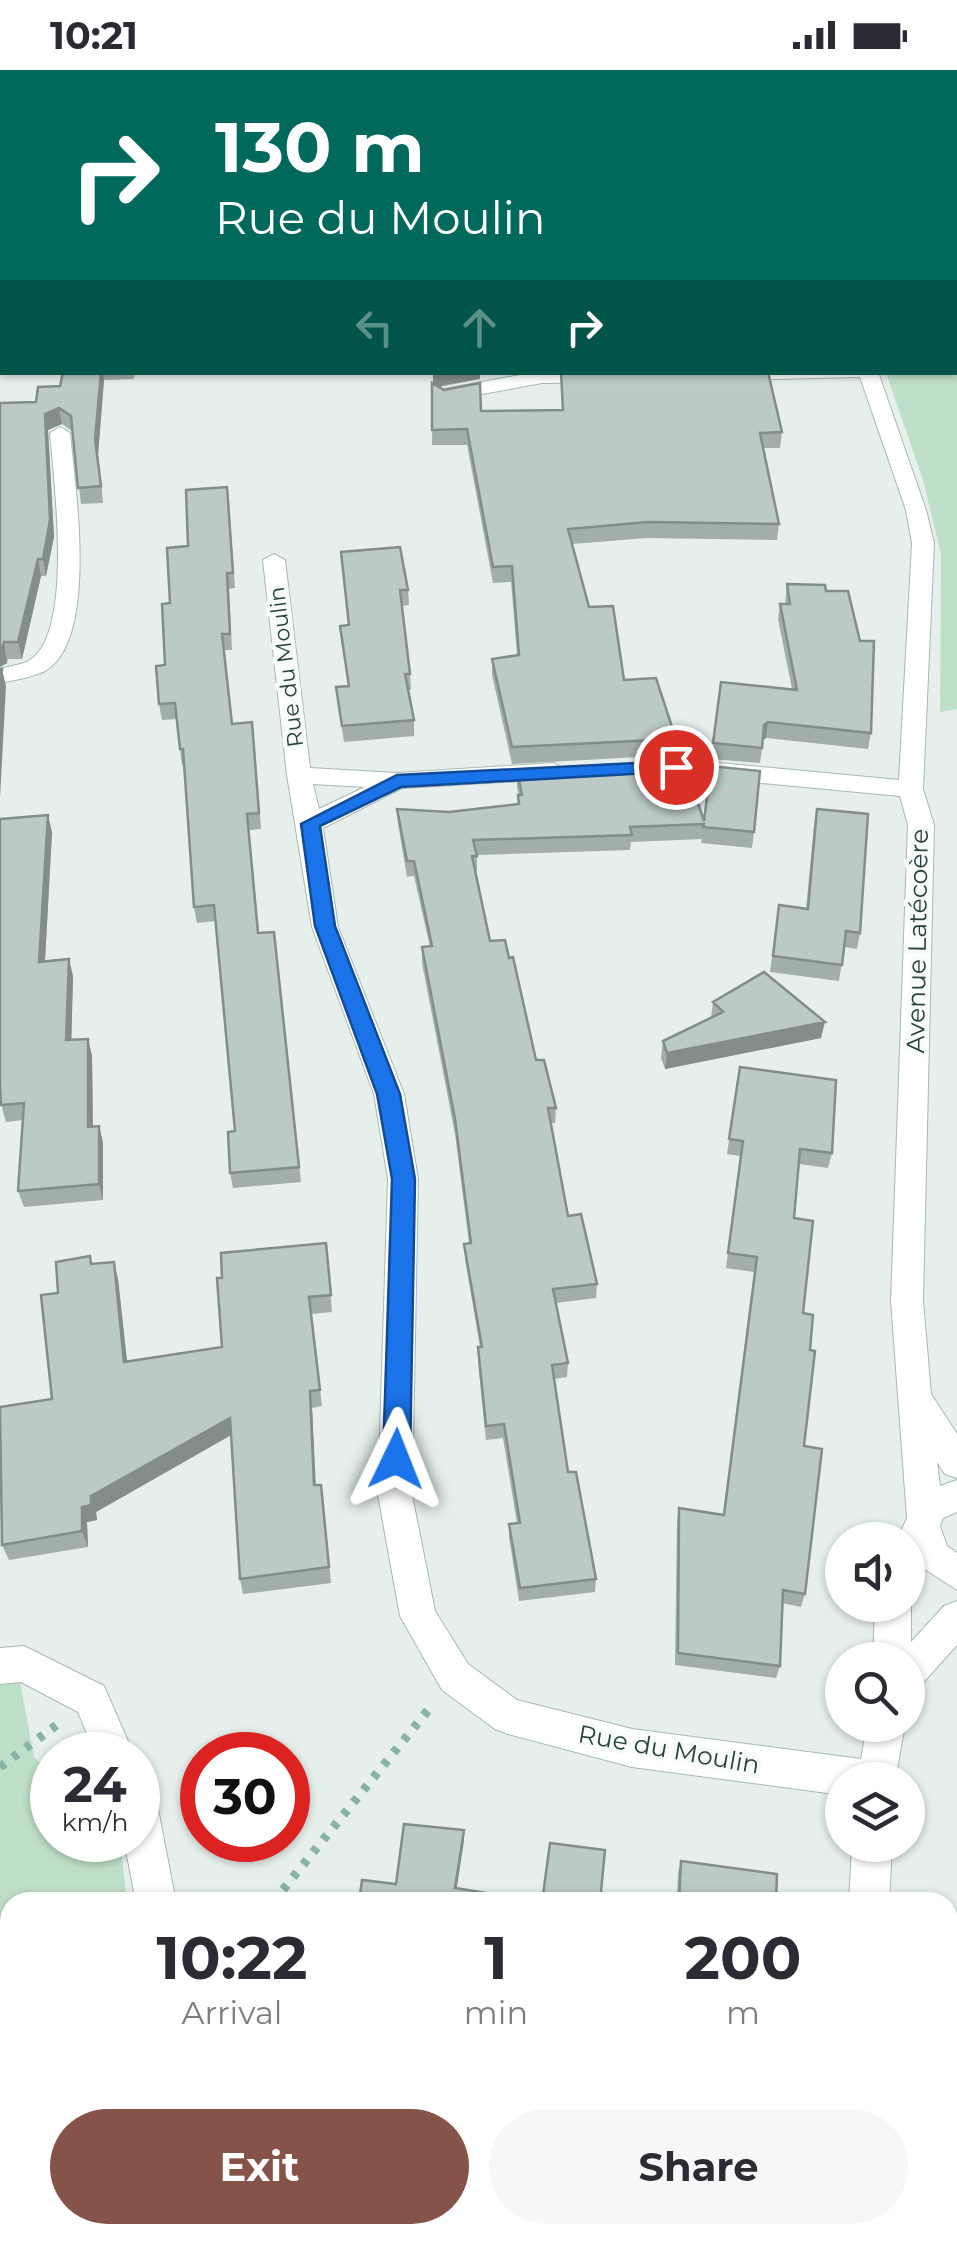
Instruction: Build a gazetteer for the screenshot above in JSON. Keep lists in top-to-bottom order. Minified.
{"streets":{"street":["Rue du Moulin","Avenue Latécoère"]},"page":{"status":"10:21","turn":["130 m","Rue du Moulin"],"speed":"24 km/h","limit":"30","eta":["10:22","Arrival","1","min","200","m"],"buttons":["Exit","Share"]}}
